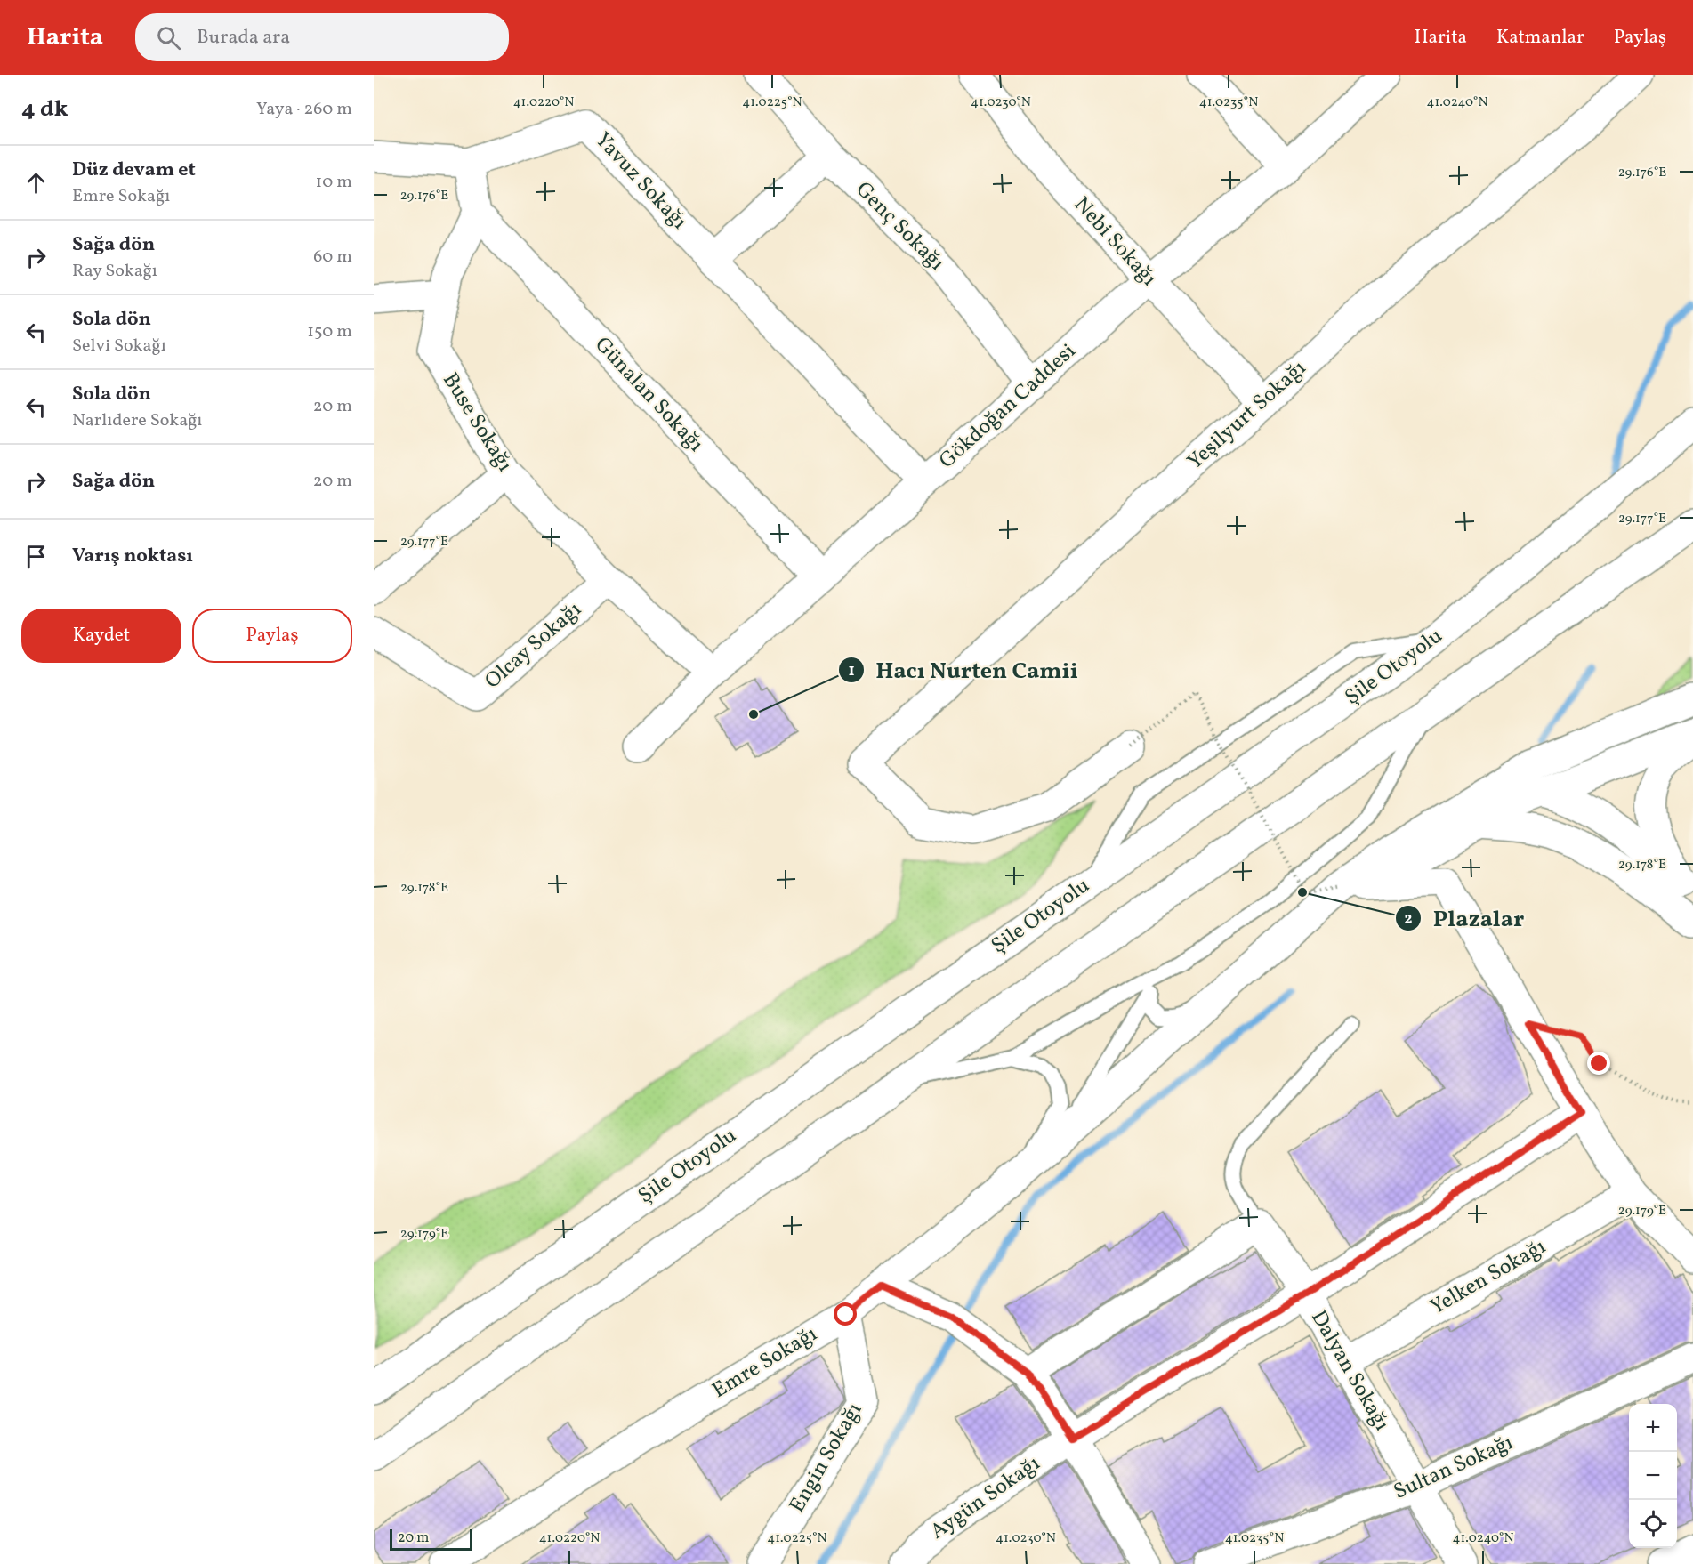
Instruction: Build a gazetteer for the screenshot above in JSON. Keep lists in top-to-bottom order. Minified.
{"streets":{"main road":["Yavuz Sokağı","Genç Sokağı","Nebi Sokağı","Günalan Sokağı","Gökdoğan Caddesi","Yeşilyurt Sokağı","Buse Sokağı","Olcay Sokağı","Şile Otoyolu","Yelken Sokağı","Emre Sokağı","Dalyan Sokağı","Engin Sokağı","Sultan Sokağı","Aygün Sokağı"]},"crossings":[["Yavuz Sokağı","Gökdoğan Caddesi"],["Genç Sokağı","Gökdoğan Caddesi"],["Nebi Sokağı","Gökdoğan Caddesi"],["Nebi Sokağı","Yeşilyurt Sokağı"],["Günalan Sokağı","Gökdoğan Caddesi"],["Günalan Sokağı","Buse Sokağı"],["Gökdoğan Caddesi","Buse Sokağı"],["Buse Sokağı","Olcay Sokağı"],["Yelken Sokağı","Dalyan Sokağı"],["Emre Sokağı","Engin Sokağı"],["Dalyan Sokağı","Sultan Sokağı"],["Dalyan Sokağı","Aygün Sokağı"]],"places":["Hacı Nurten Camii","Plazalar"],"scale_bar":"20 m","page":{"header":"Harita","search":"Burada ara","nav":["Harita","Katmanlar","Paylaş"],"heading":["4 dk","Yaya · 260 m"],"list":[["Düz devam et","Emre Sokağı","10 m"],["Sağa dön","Ray Sokağı","60 m"],["Sola dön","Selvi Sokağı","150 m"],["Sola dön","Narlıdere Sokağı","20 m"],["Sağa dön","20 m"],"Varış noktası"],"buttons":["Kaydet","Paylaş"],"map_buttons":["+","−"],"scale":"20 m"},"coordinates":["41.0220°N","41.0225°N","41.0230°N","41.0235°N","41.0240°N","29.176°E","29.177°E","29.178°E","29.179°E"]}
